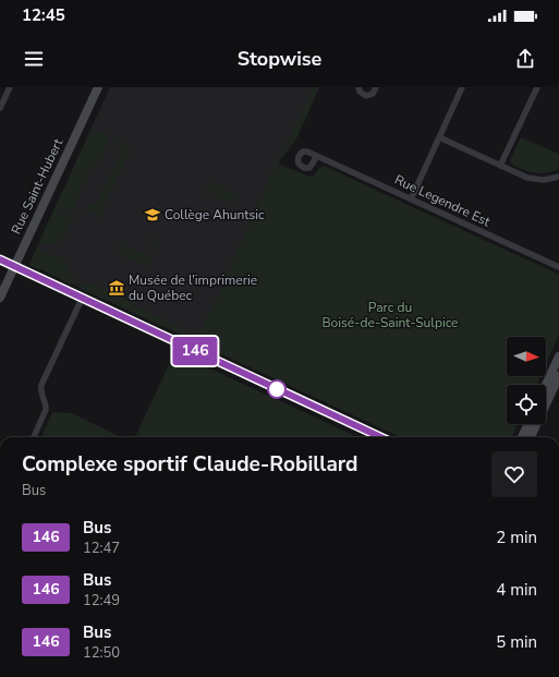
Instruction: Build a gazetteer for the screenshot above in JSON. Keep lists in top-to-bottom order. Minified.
{"streets":{"main road":["Rue Saint-Hubert"],"street":["Rue Legendre Est"]},"parks":["Parc du Boisé-de-Saint-Sulpice"],"places":{"school or university":["Collège Ahuntsic"],"museum":["Musée de l'imprimerie du Québec"]},"lines":["bus line 146"],"north":"right","page":{"status":"12:45","header":"Stopwise","on_map":"146","heading":["Complexe sportif Claude-Robillard","Bus"],"list":[{"mark":"146","name":"Bus","note":"12:47","value":"2 min"},{"mark":"146","name":"Bus","note":"12:49","value":"4 min"},{"mark":"146","name":"Bus","note":"12:50","value":"5 min"}]}}
